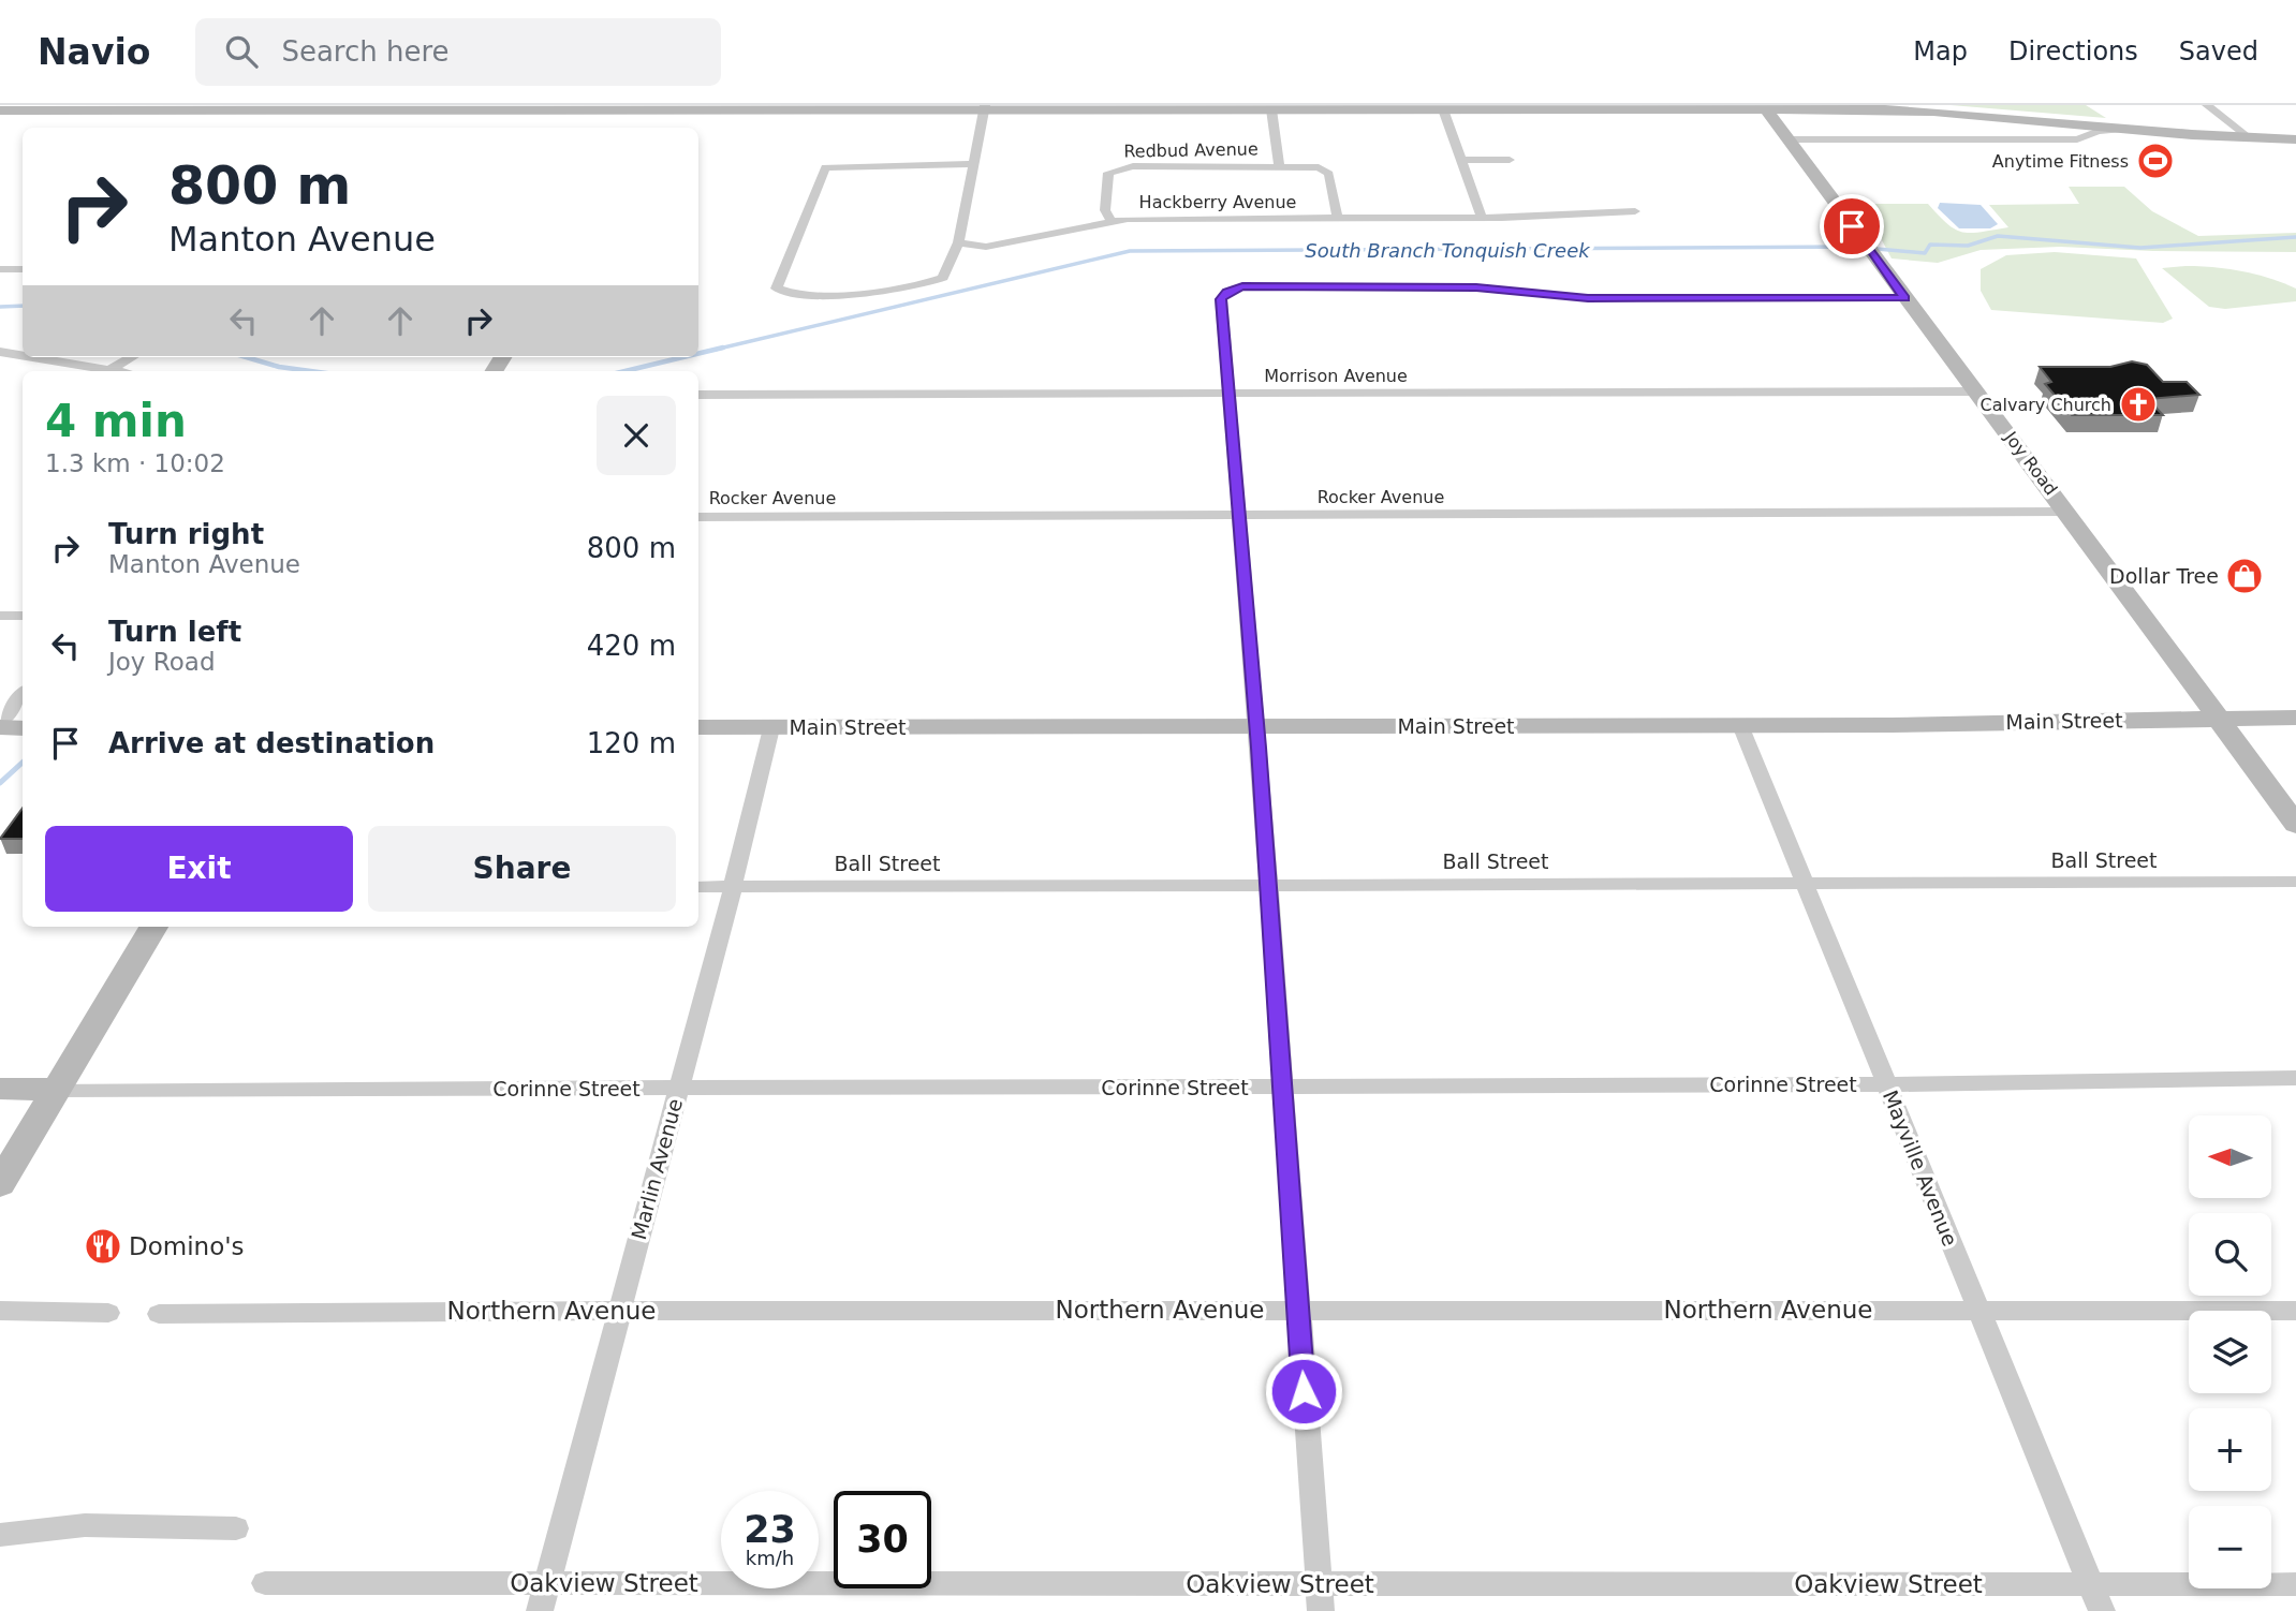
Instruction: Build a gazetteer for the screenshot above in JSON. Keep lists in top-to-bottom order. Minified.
{"streets":{"street":["Redbud Avenue","Hackberry Avenue","Morrison Avenue","Joy Road","Rocker Avenue","Main Street","Ball Street","Corinne Street","Mayville Avenue","Marlin Avenue","Northern Avenue","Oakview Street"]},"crossings":[["Redbud Avenue","Hackberry Avenue"],["Morrison Avenue","Joy Road"],["Joy Road","Rocker Avenue"],["Joy Road","Main Street"],["Main Street","Mayville Avenue"],["Main Street","Marlin Avenue"],["Ball Street","Mayville Avenue"],["Ball Street","Marlin Avenue"],["Corinne Street","Mayville Avenue"],["Corinne Street","Marlin Avenue"],["Mayville Avenue","Northern Avenue"],["Mayville Avenue","Oakview Street"],["Marlin Avenue","Northern Avenue"],["Marlin Avenue","Oakview Street"]],"water":["South Branch Tonquish Creek"],"places":{"sports":["Anytime Fitness"],"church":["Calvary Church"],"shop":["Dollar Tree"],"restaurant":["Domino's"]},"north":"left","page":{"header":"Navio","search":"Search here","nav":["Map","Directions","Saved"],"turn":["800 m","Manton Avenue"],"heading":["4 min","1.3 km · 10:02"],"list":[{"name":"Turn right","note":"Manton Avenue","value":"800 m"},{"name":"Turn left","note":"Joy Road","value":"420 m"},{"name":"Arrive at destination","value":"120 m"}],"buttons":["Exit","Share"],"map_buttons":["+","−"],"speed":"23 km/h","limit":"30"}}
